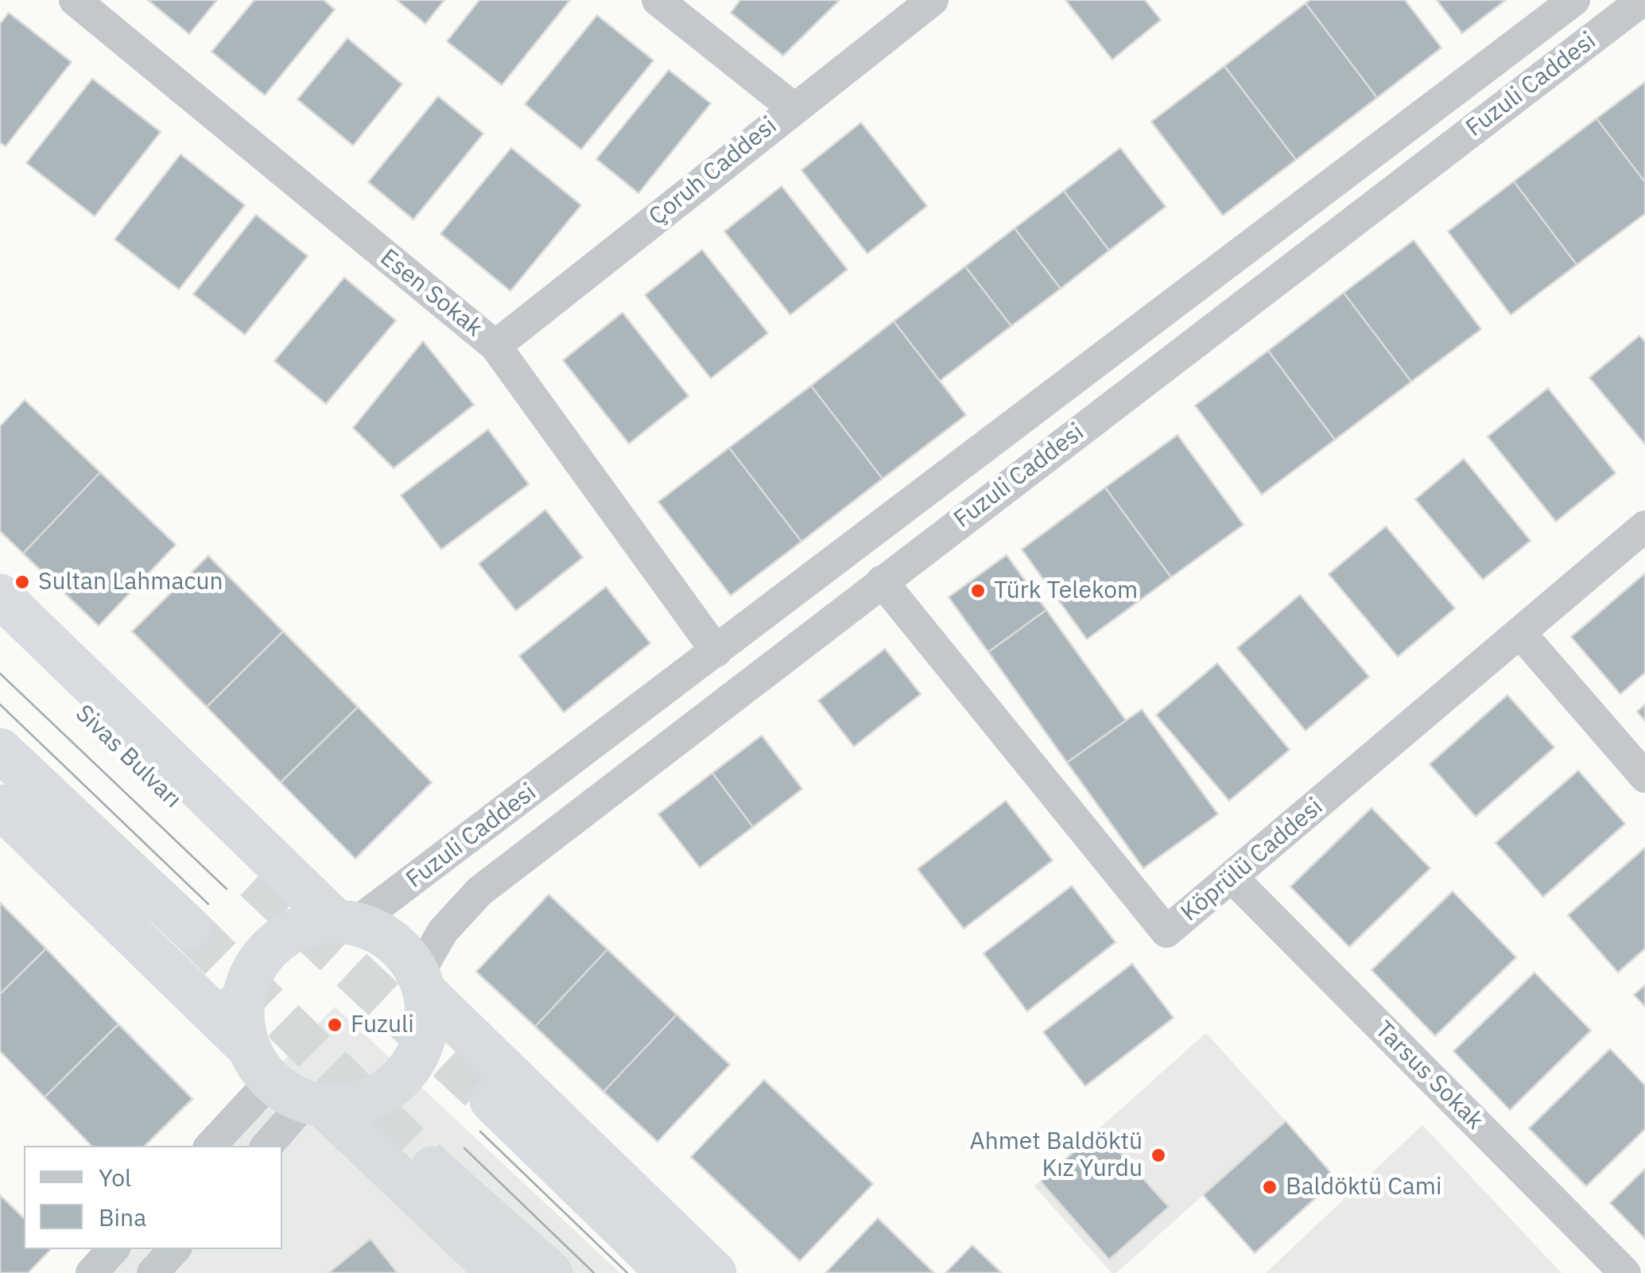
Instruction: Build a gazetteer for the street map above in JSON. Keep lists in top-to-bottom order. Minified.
{"streets":{"highway":["Sivas Bulvarı"],"street":["Fuzuli Caddesi","Çoruh Caddesi","Esen Sokak","Köprülü Caddesi","Tarsus Sokak"]},"crossings":[["Fuzuli Caddesi","Esen Sokak"],["Fuzuli Caddesi","Köprülü Caddesi"],["Çoruh Caddesi","Esen Sokak"],["Köprülü Caddesi","Tarsus Sokak"]],"places":["Sultan Lahmacun","Türk Telekom","Fuzuli","Ahmet Baldöktü Kız Yurdu","Baldöktü Cami"],"legend":["Yol","Bina"]}
